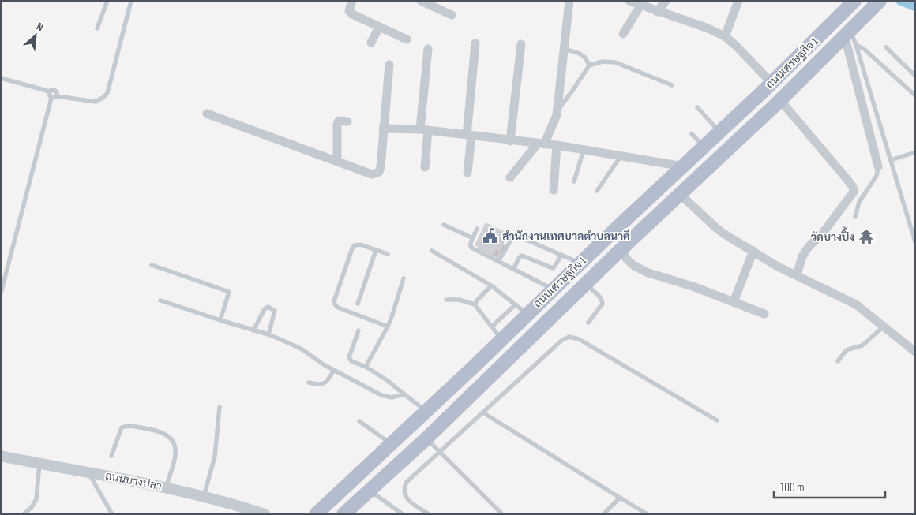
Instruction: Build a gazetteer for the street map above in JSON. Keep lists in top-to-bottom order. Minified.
{"streets":{"main road":["ถนนเศรษฐกิจ 1"],"street":["ถนนบางปลา"]},"places":{"public building":["สำนักงานเทศบาลตำบลนาดี"],"temple":["วัดบางปิ้ง"]},"scale_bar":"100 m","north":"top right"}
